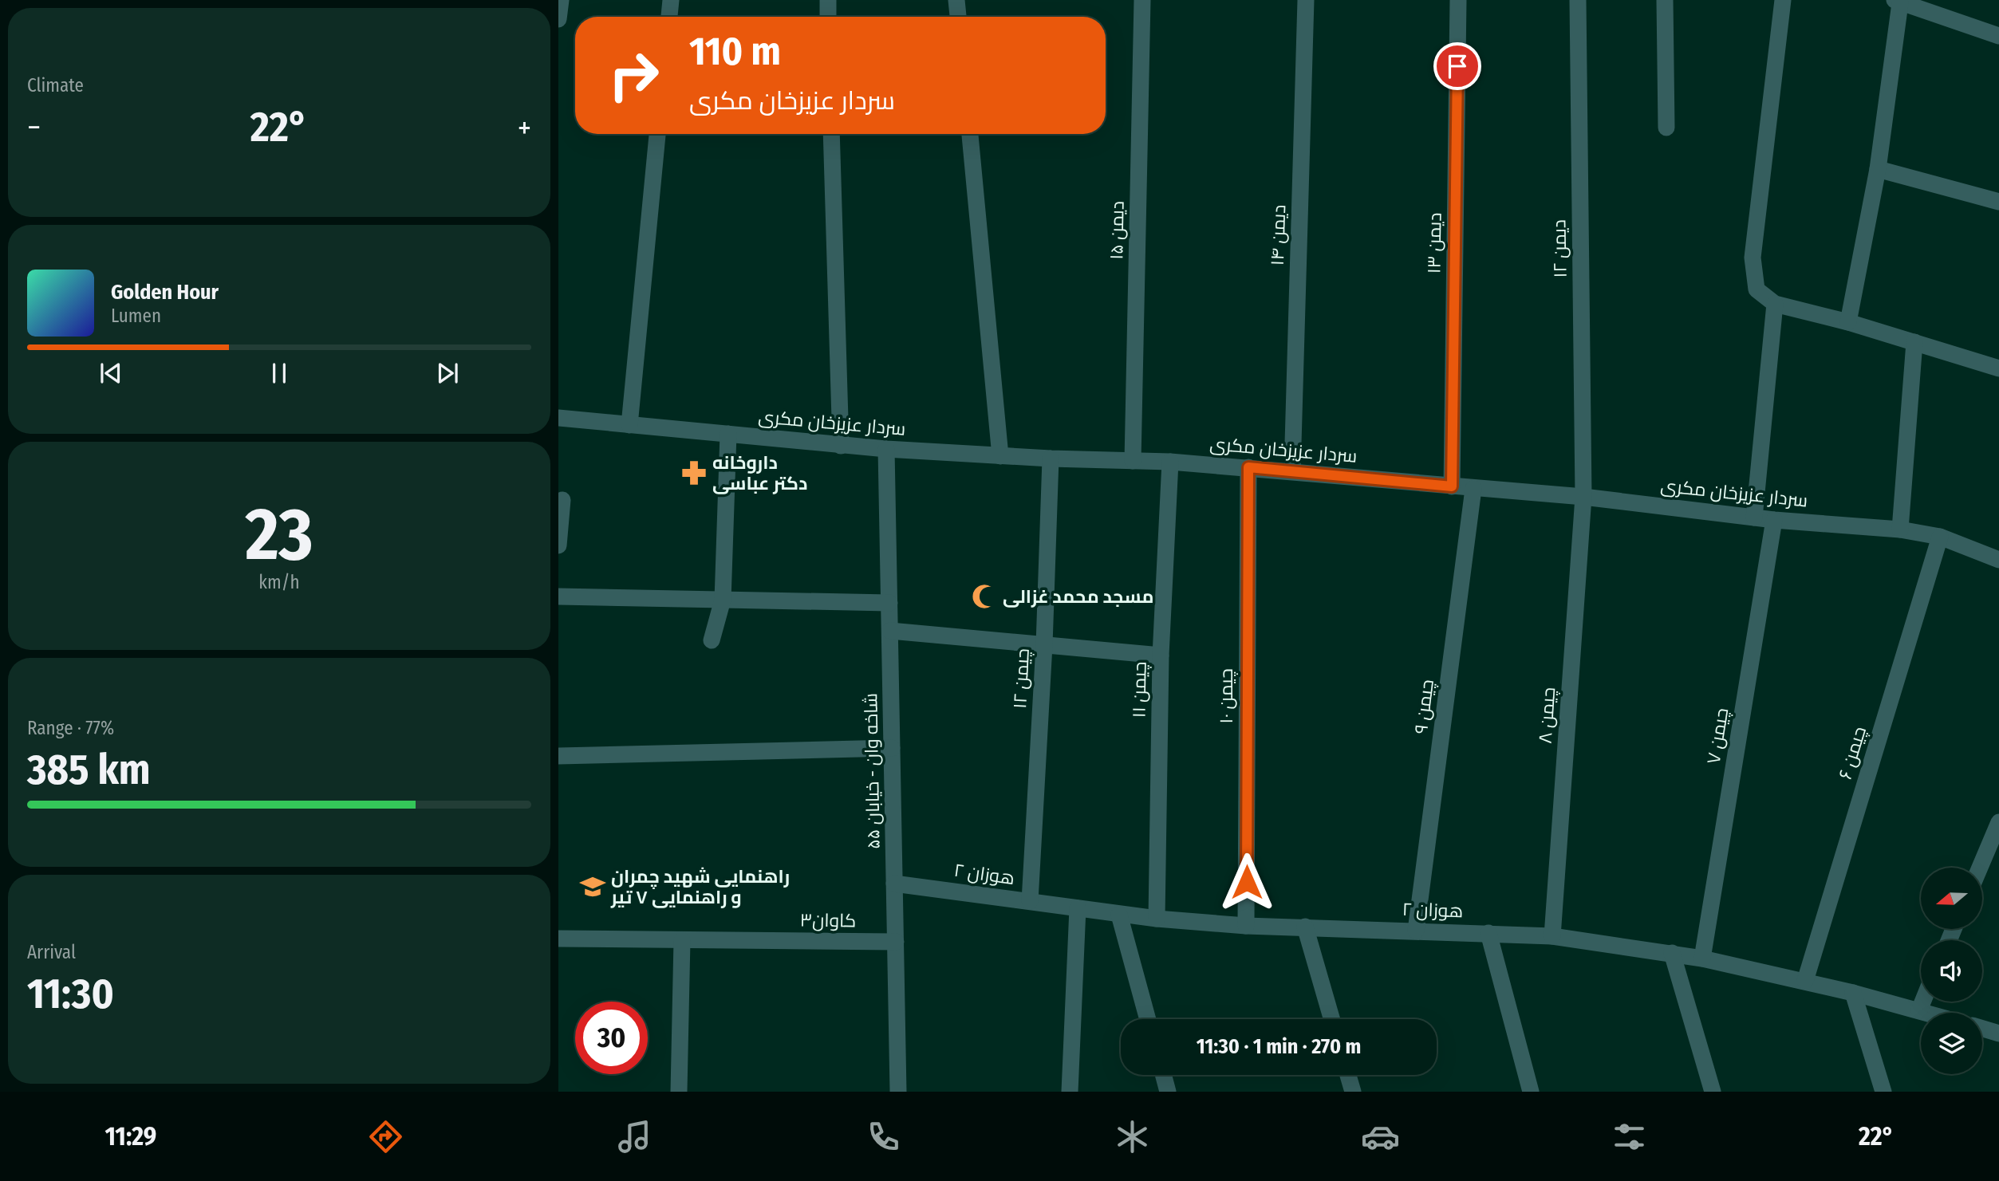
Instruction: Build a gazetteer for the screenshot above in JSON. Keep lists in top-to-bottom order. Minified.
{"streets":{"street":["دیمن ۱۵","دیمن ۱۴","دیمن ۱۳","دیمن ۱۲","سردار عزیزخان مکری","چیمن ۱۲","چیمن ۱۱","چیمن ۱۰","چیمن ۹","چیمن ۸","چیمن ۷","چیمن ۶","شاخه وان - خیابان ۵۵","هوزان ۲","کاوان۳"]},"crossings":[["دیمن ۱۵","سردار عزیزخان مکری"],["دیمن ۱۴","سردار عزیزخان مکری"],["دیمن ۱۳","سردار عزیزخان مکری"],["دیمن ۱۲","سردار عزیزخان مکری"],["دیمن ۱۲","چیمن ۸"],["سردار عزیزخان مکری","چیمن ۱۲"],["سردار عزیزخان مکری","چیمن ۱۱"],["سردار عزیزخان مکری","چیمن ۱۰"],["سردار عزیزخان مکری","چیمن ۹"],["سردار عزیزخان مکری","چیمن ۸"],["سردار عزیزخان مکری","چیمن ۷"],["سردار عزیزخان مکری","چیمن ۶"],["سردار عزیزخان مکری","شاخه وان - خیابان ۵۵"],["چیمن ۱۲","هوزان ۲"],["چیمن ۱۱","هوزان ۲"],["چیمن ۱۰","هوزان ۲"],["چیمن ۹","هوزان ۲"],["چیمن ۸","هوزان ۲"],["چیمن ۷","هوزان ۲"],["چیمن ۶","هوزان ۲"],["شاخه وان - خیابان ۵۵","هوزان ۲"],["شاخه وان - خیابان ۵۵","کاوان۳"]],"places":{"pharmacy":["داروخانه دکتر عباسی"],"mosque":["مسجد محمد غزالی"],"school or university":["راهنمایی شهید چمران و راهنمایی ۷ تیر"]},"north":"left","page":{"tile":["Climate",["23","km/h"],["Range · 77%","385 km"],["Arrival","11:30"]],"turn":["110 m","سردار عزیزخان مکری"],"heat":["−","22°","+"],"song":["Golden Hour","Lumen"],"limit":"30","trip":"11:30 · 1 min · 270 m","tabs":["11:29","22°"]}}
